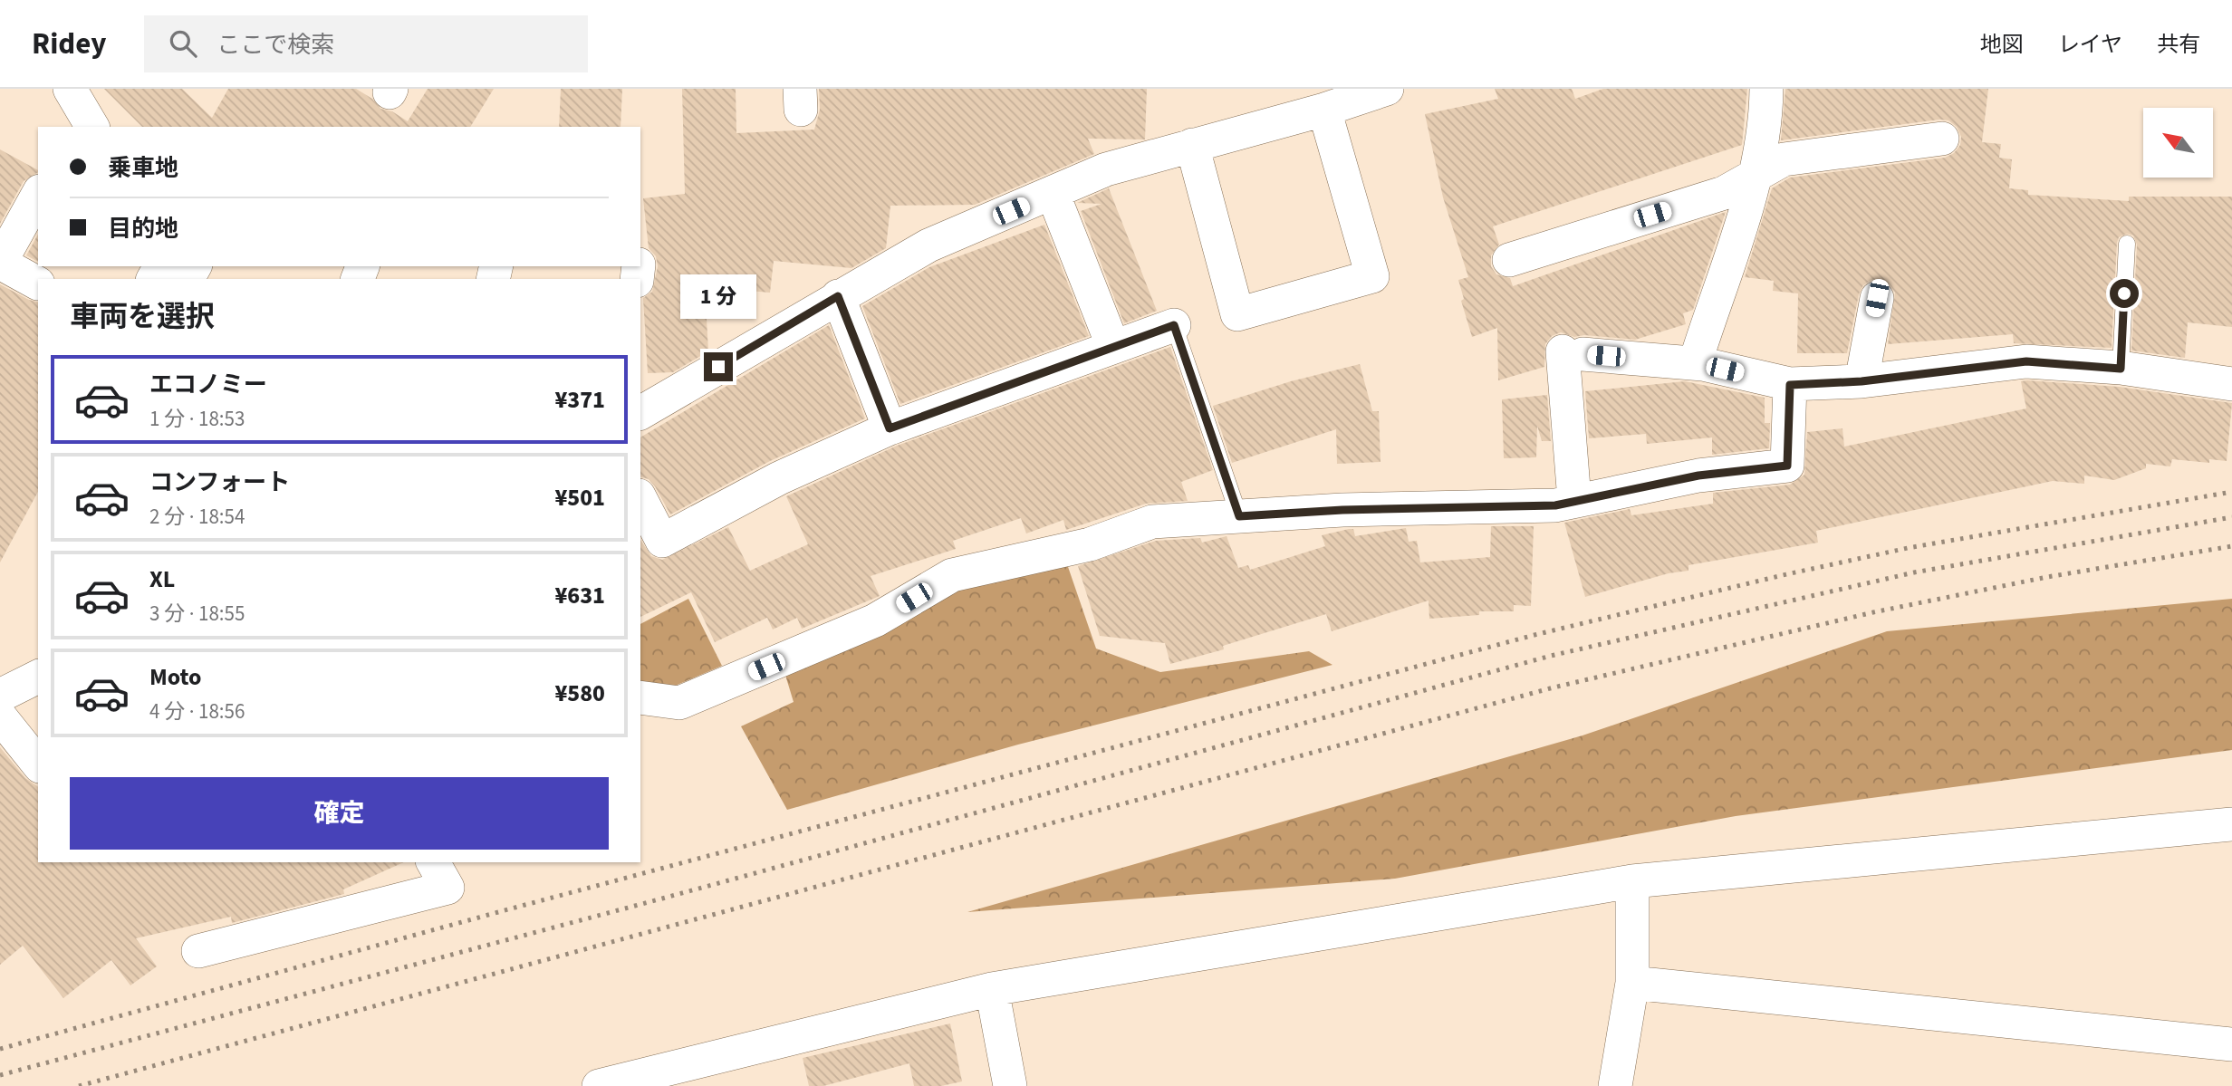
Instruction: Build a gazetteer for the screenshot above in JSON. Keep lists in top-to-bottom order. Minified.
{"north":"top left","page":{"header":"Ridey","search":"ここで検索","nav":["地図","レイヤ","共有"],"banner":["乗車地","目的地"],"bubble":"1 分","heading":"車両を選択","list":[{"name":"エコノミー","note":"1 分 · 18:53","value":"¥371"},{"name":"コンフォート","note":"2 分 · 18:54","value":"¥501"},{"name":"XL","note":"3 分 · 18:55","value":"¥631"},{"name":"Moto","note":"4 分 · 18:56","value":"¥580"}],"buttons":"確定"}}
